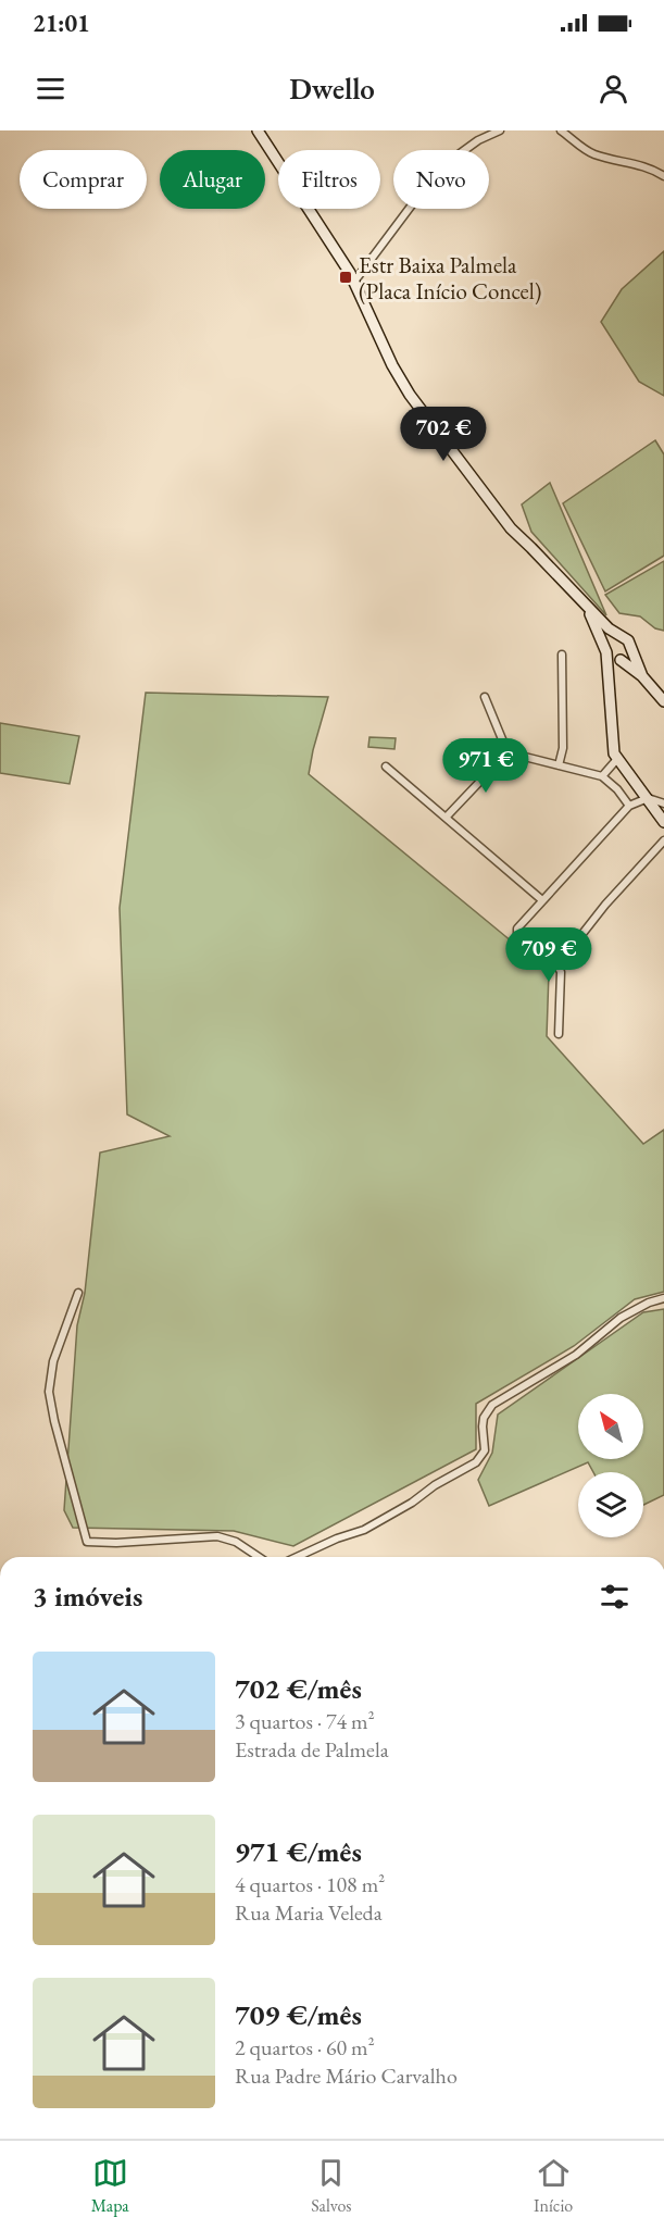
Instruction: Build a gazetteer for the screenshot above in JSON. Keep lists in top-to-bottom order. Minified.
{"places":{"transit":["Estr Baixa Palmela (Placa Início Concel)"]},"north":"top left","page":{"status":"21:01","header":"Dwello","chip":["Comprar","Alugar","Filtros","Novo"],"price":["702 €","971 €","709 €"],"heading":"3 imóveis","list":[{"name":"702 €/mês","note":"3 quartos · 74 m² · Estrada de Palmela"},{"name":"971 €/mês","note":"4 quartos · 108 m² · Rua Maria Veleda"},{"name":"709 €/mês","note":"2 quartos · 60 m² · Rua Padre Mário Carvalho"}],"tabs":["Mapa","Salvos","Início"]}}
